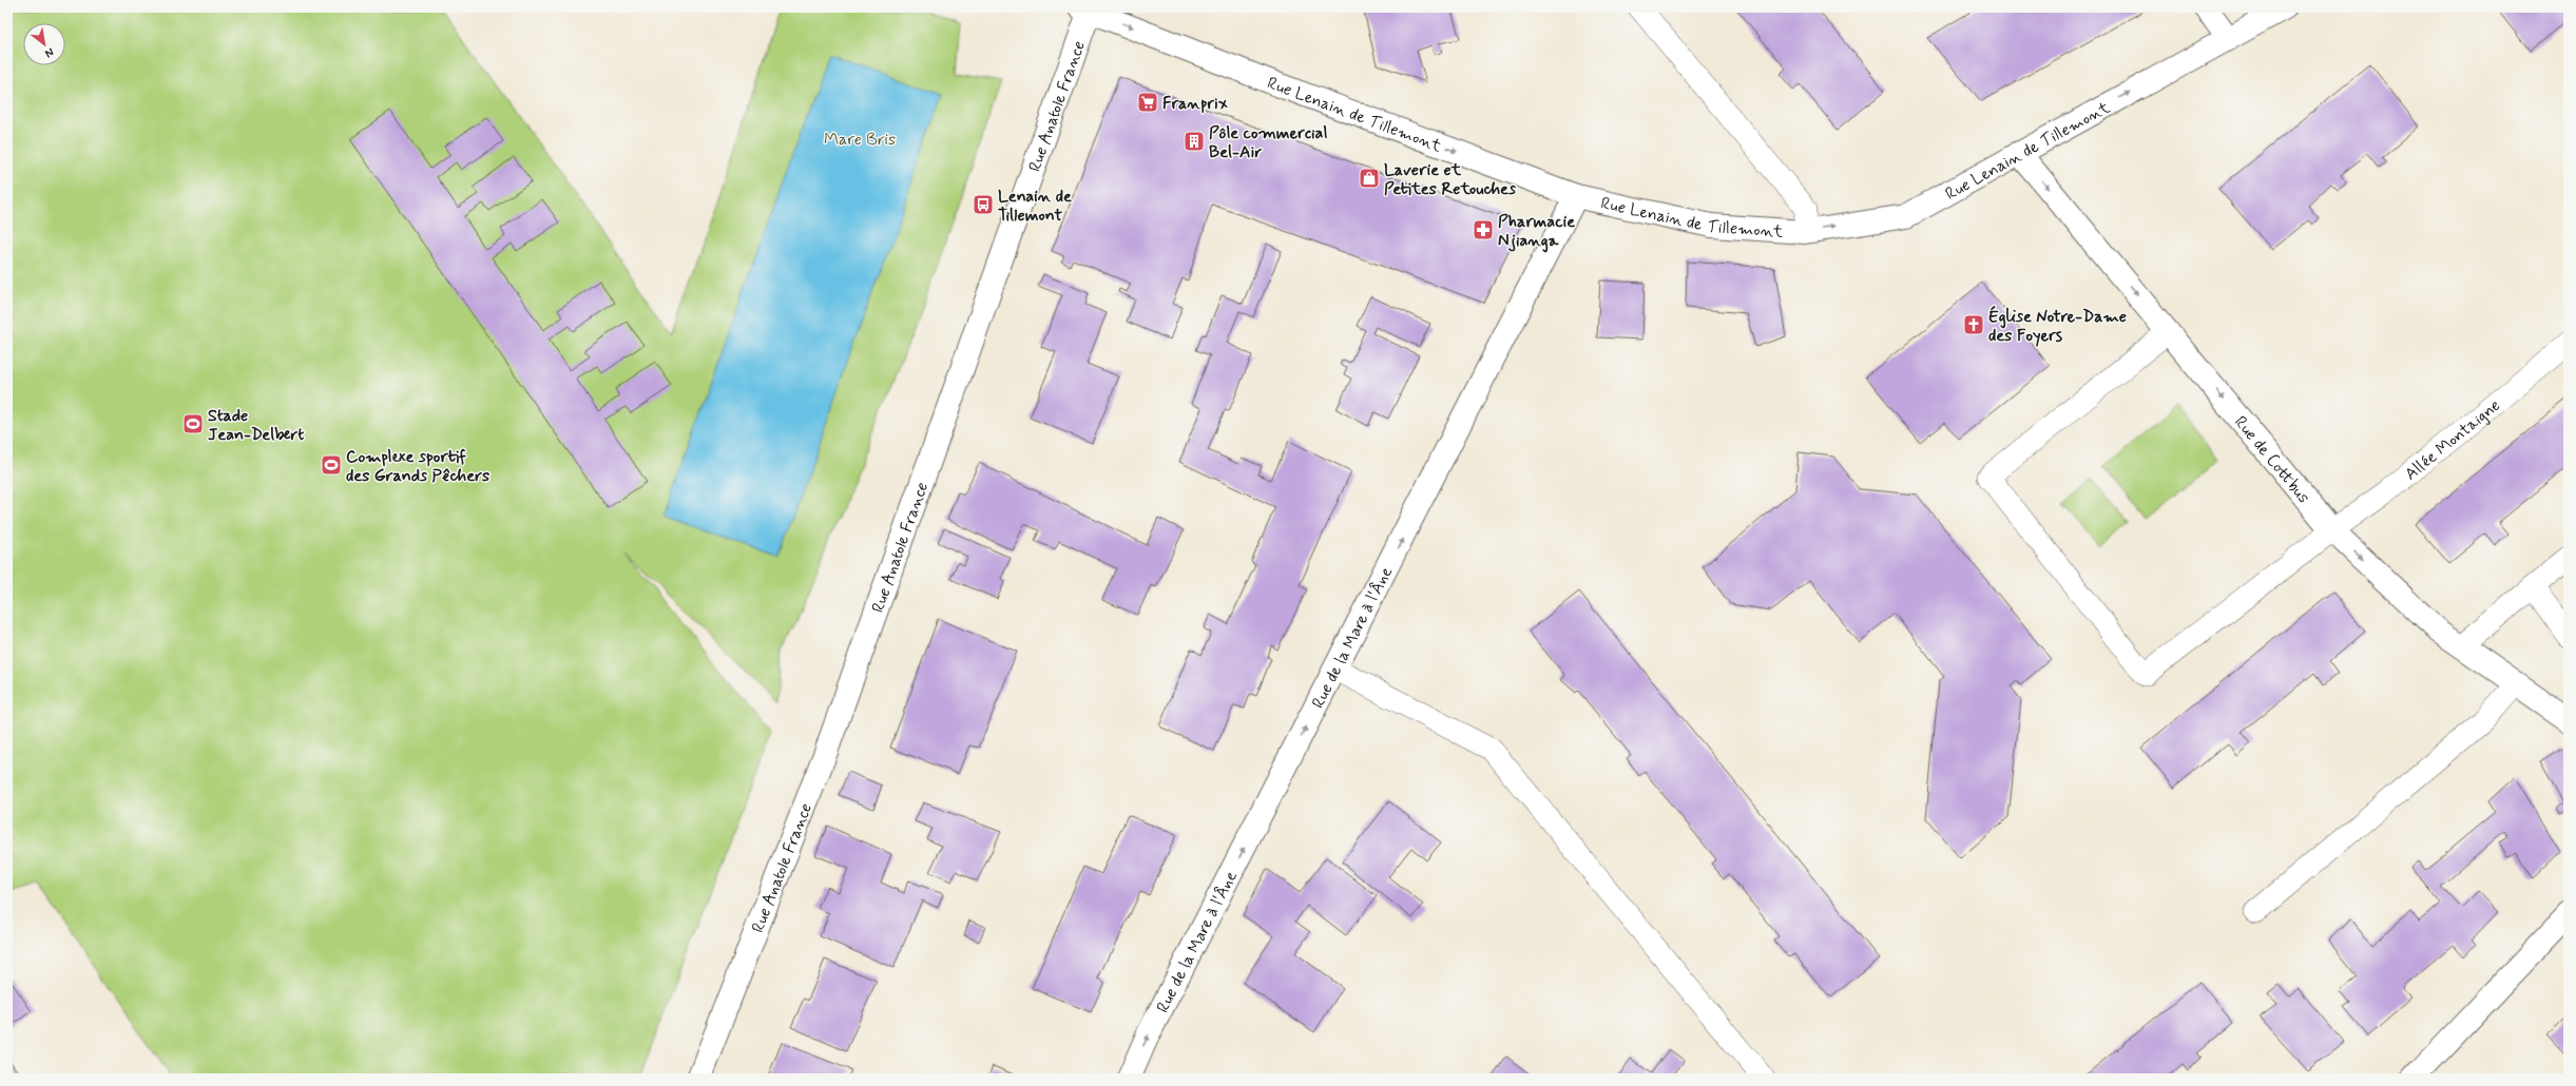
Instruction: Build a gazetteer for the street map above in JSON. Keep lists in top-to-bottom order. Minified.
{"streets":{"street":["Rue Anatole France","Rue Lenain de Tillemont","Rue de Cottbus","Rue de la Mare à l'Âne"],"lane":["Allée Montaigne"]},"crossings":[["Rue Anatole France","Rue Lenain de Tillemont"],["Rue Lenain de Tillemont","Rue de Cottbus"],["Rue Lenain de Tillemont","Rue de la Mare à l'Âne"],["Allée Montaigne","Rue de Cottbus"]],"one_way":["Rue Lenain de Tillemont","Rue de Cottbus","Rue de la Mare à l'Âne"],"parks":["Mare Bris"],"places":{"supermarket":["Franprix"],"building":["Pôle commercial Bel-Air"],"shop":["Laverie et Petites Retouches"],"bus stop":["Lenain de Tillemont"],"pharmacy":["Pharmacie Njianga"],"church":["Église Notre-Dame des Foyers"],"sports":["Stade Jean-Delbert","Complexe sportif des Grands Pêchers"]},"north":"bottom right"}
